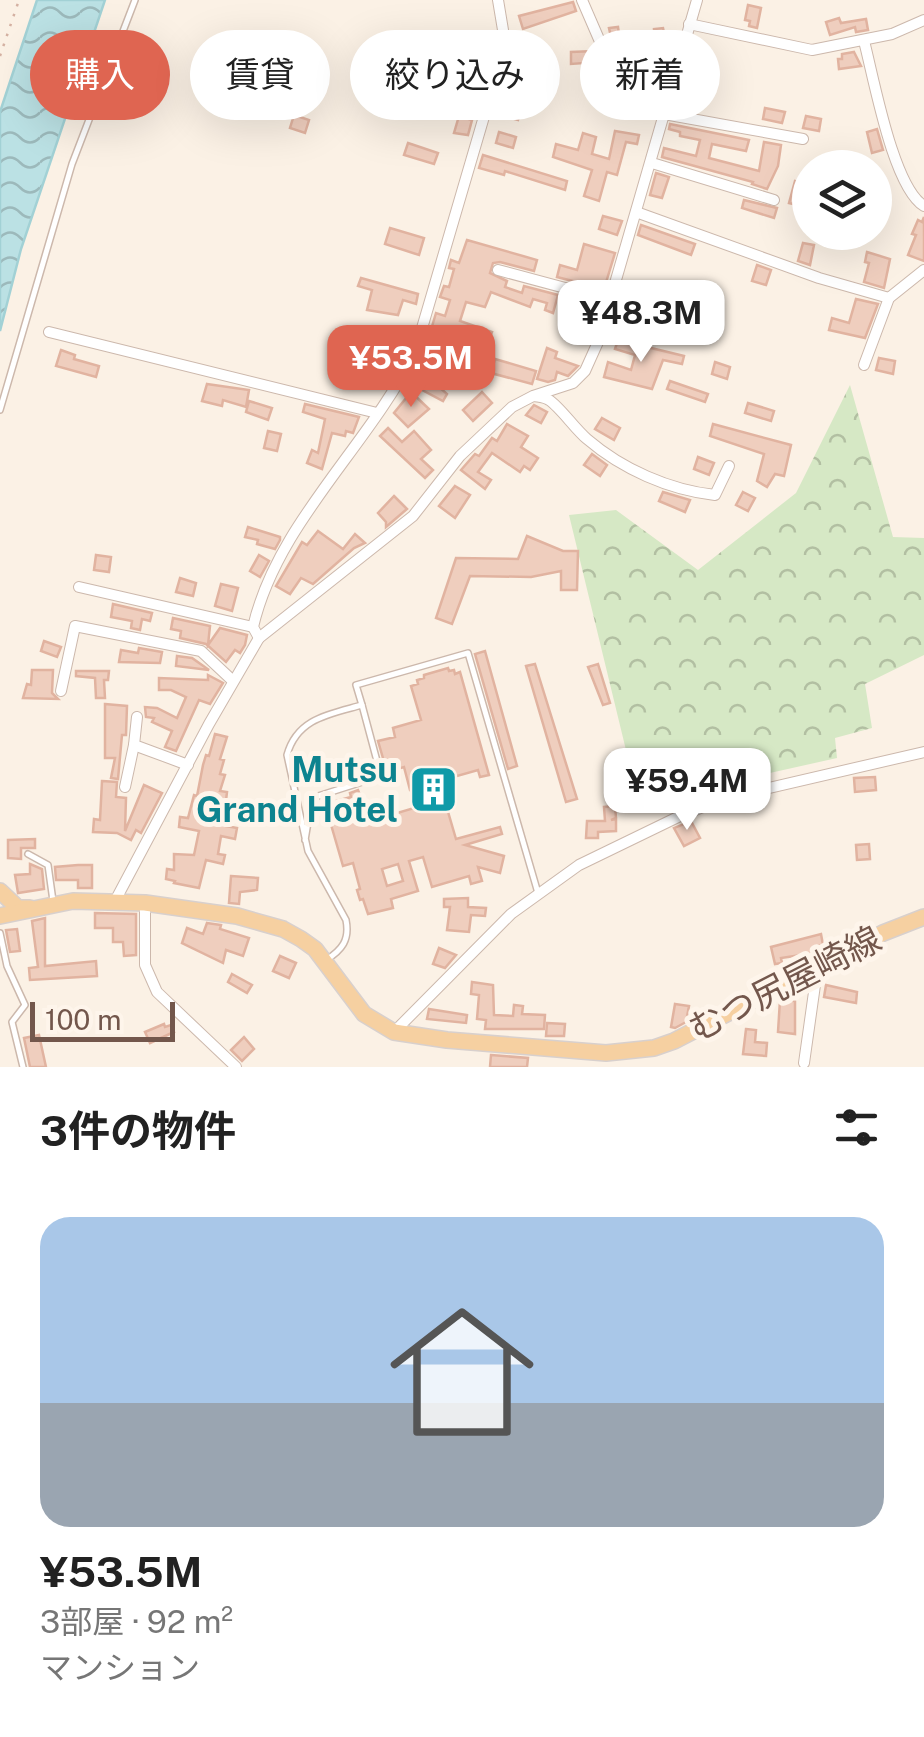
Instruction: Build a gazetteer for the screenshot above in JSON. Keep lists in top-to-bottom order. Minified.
{"streets":{"main road":["むつ尻屋崎線"]},"places":{"building":["Mutsu Grand Hotel"]},"scale_bar":"100 m","page":{"chip":["購入","賃貸","絞り込み","新着"],"price":["¥48.3M","¥53.5M","¥59.4M"],"scale":"100 m","heading":"3件の物件","list":[{"name":"¥53.5M","note":"3部屋 · 92 m² · マンション"}]}}
